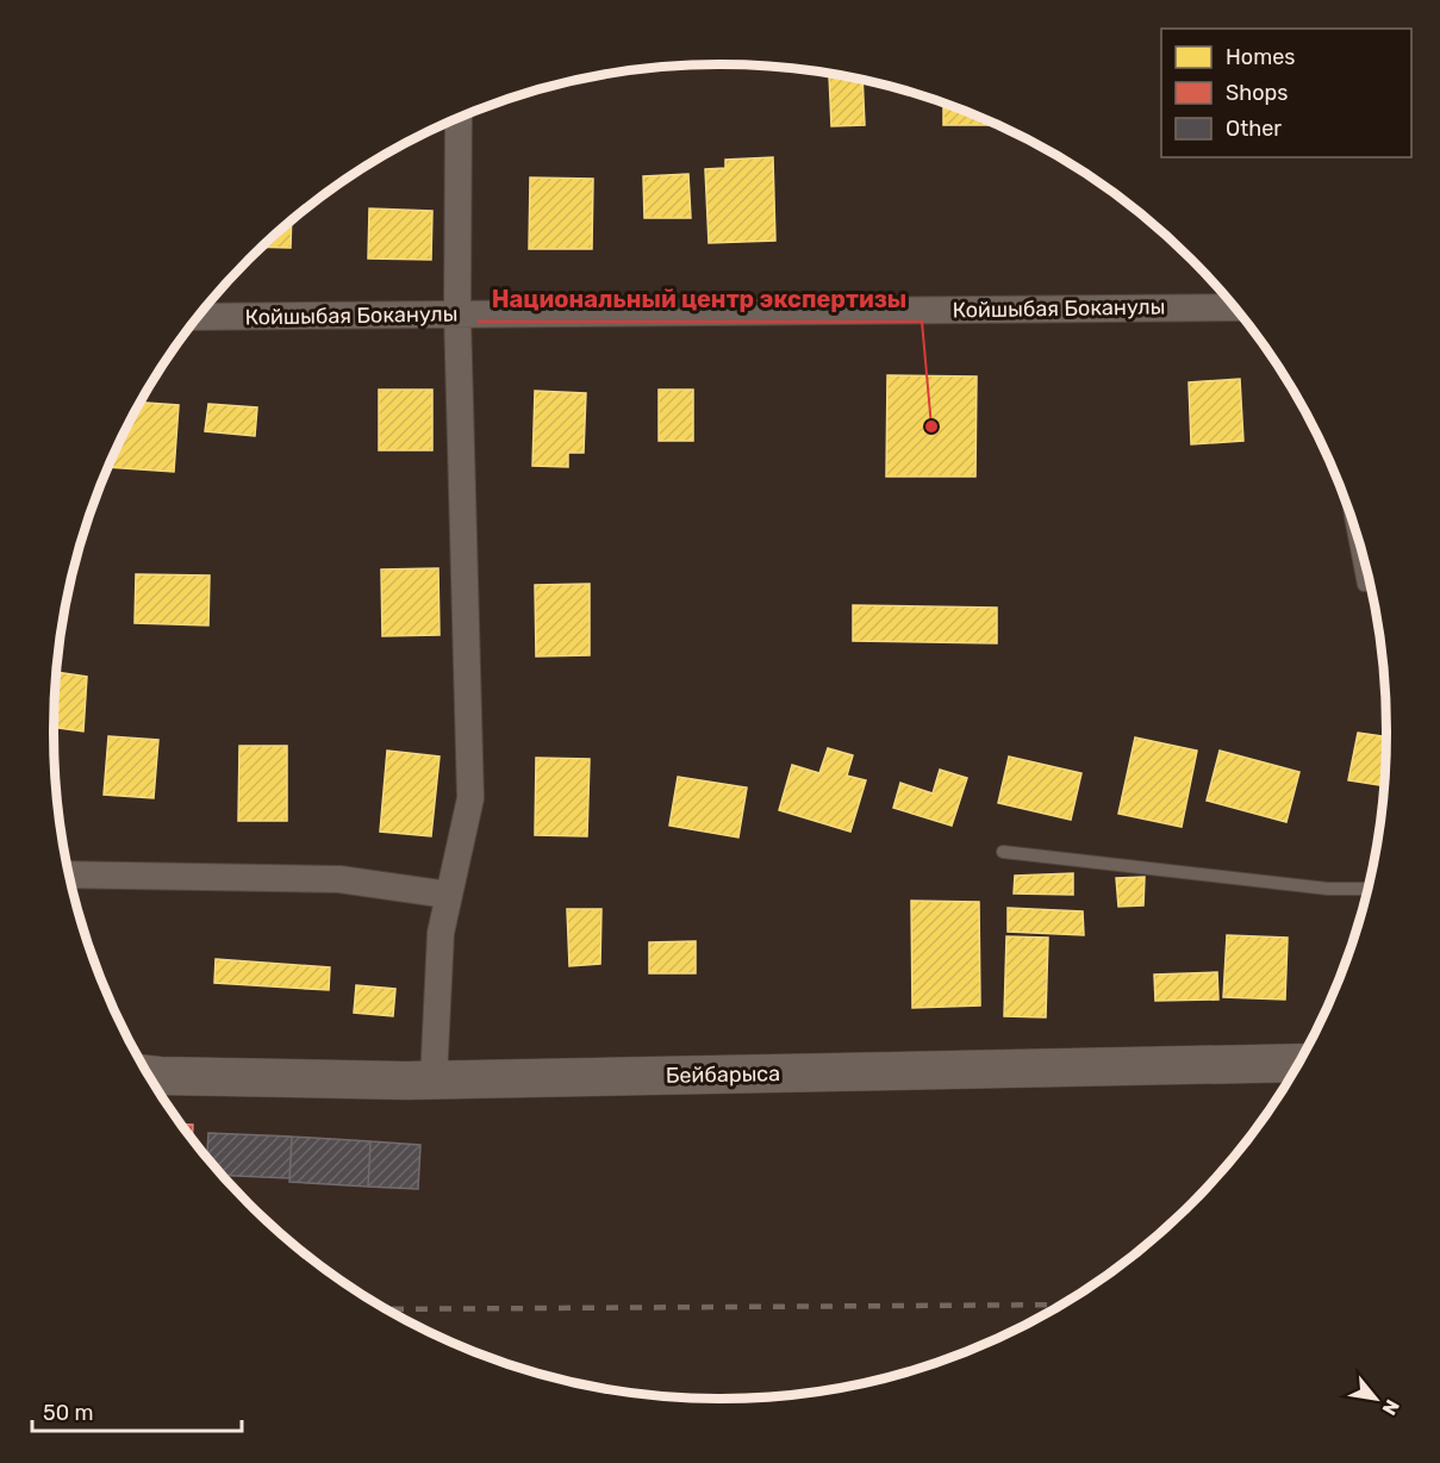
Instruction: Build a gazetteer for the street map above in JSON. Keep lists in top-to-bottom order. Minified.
{"streets":{"street":["Койшыбая Боканулы","Бейбарыса"]},"places":["Национальный центр экспертизы"],"legend":["Homes","Shops","Other"],"scale_bar":"50 m","north":"bottom right"}
